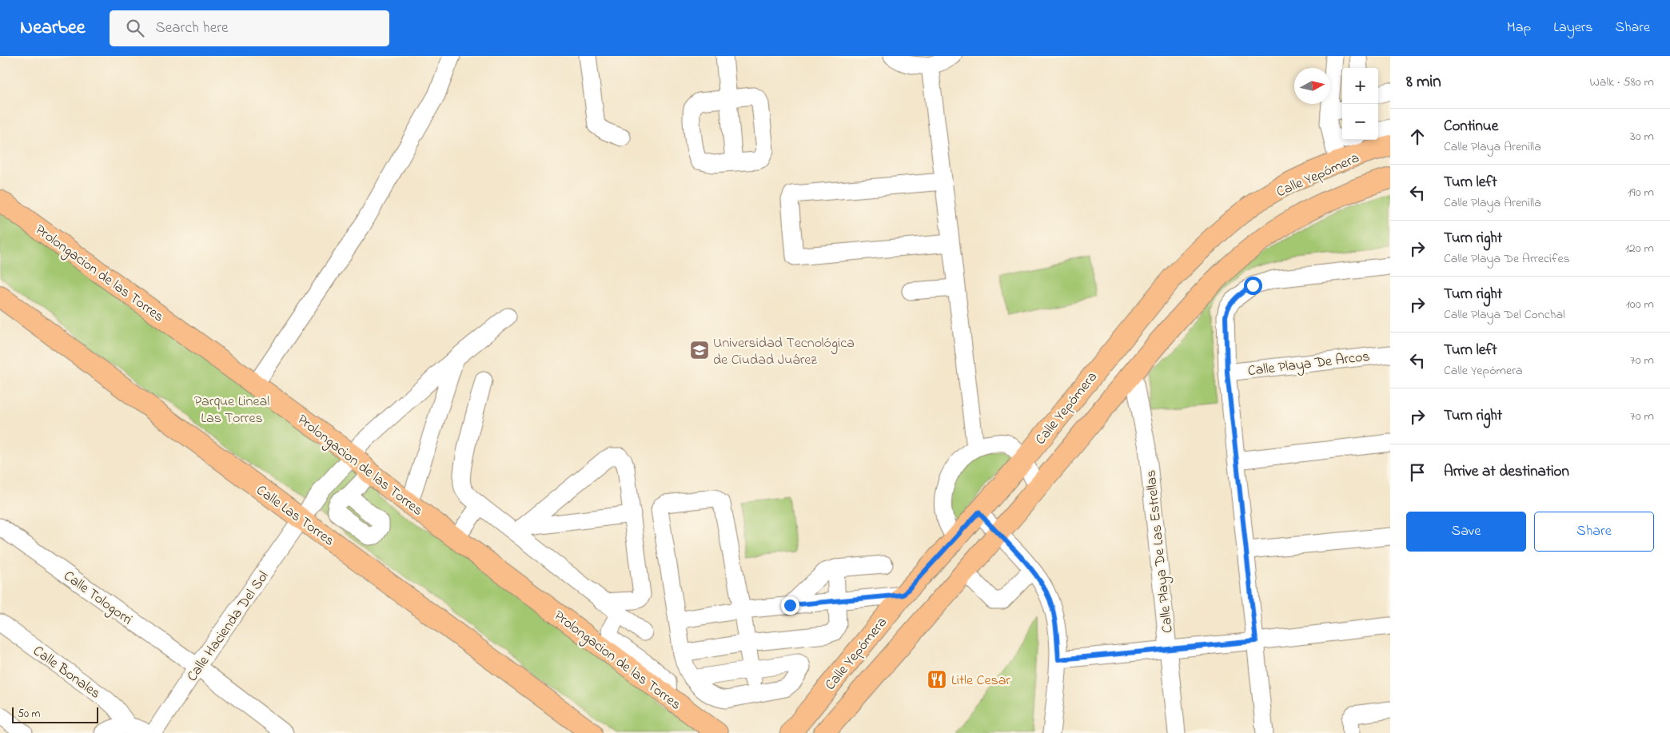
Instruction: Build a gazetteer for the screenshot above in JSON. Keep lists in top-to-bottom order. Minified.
{"streets":{"main road":["Calle Yepómera","Prolongacion de las Torres","Calle Las Torres"],"street":["Calle Playa De Arcos","Calle Playa De Las Estrellas","Calle Tologorri","Calle Hacienda Del Sol","Calle Bonales"]},"crossings":[["Calle Yepómera","Calle Playa De Las Estrellas"],["Prolongacion de las Torres","Calle Hacienda Del Sol"],["Calle Las Torres","Calle Hacienda Del Sol"],["Calle Tologorri","Calle Hacienda Del Sol"]],"parks":["Parque Lineal Las Torres"],"places":{"school or university":["Universidad Tecnológica de Ciudad Juárez"],"restaurant":["Litle Cesar"]},"scale_bar":"50 m","north":"right","page":{"header":"Nearbee","search":"Search here","nav":["Map","Layers","Share"],"heading":["8 min","Walk · 580 m"],"map_buttons":["+","−"],"list":[["Continue","Calle Playa Arenilla","30 m"],["Turn left","Calle Playa Arenilla","190 m"],["Turn right","Calle Playa De Arrecifes","120 m"],["Turn right","Calle Playa Del Conchal","100 m"],["Turn left","Calle Yepómera","70 m"],["Turn right","70 m"],"Arrive at destination"],"buttons":["Save","Share"],"scale":"50 m"}}
